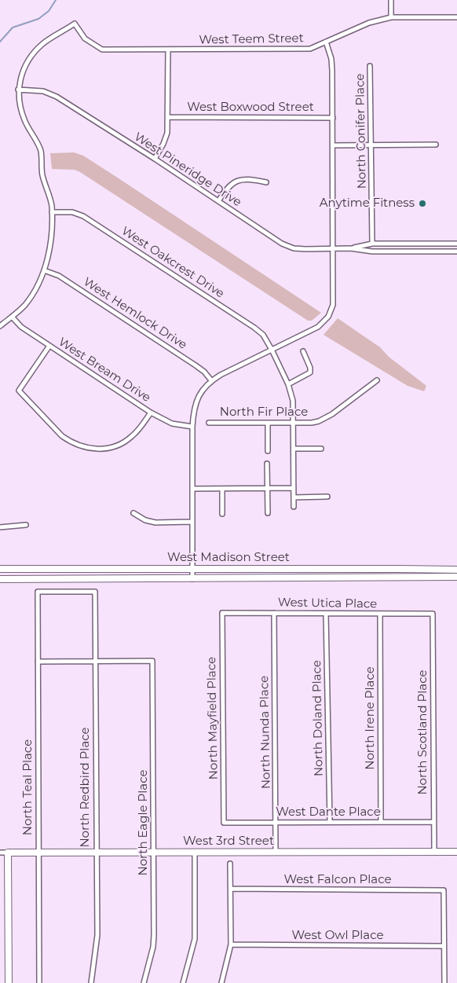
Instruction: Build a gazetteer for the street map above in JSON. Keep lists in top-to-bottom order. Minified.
{"streets":{"street":["West Teem Street","West Boxwood Street","North Conifer Place","West Pineridge Drive","West Oakcrest Drive","West Hemlock Drive","West Bream Drive","North Fir Place","West Madison Street","West Utica Place","North Mayfield Place","North Doland Place","North Irene Place","North Nunda Place","North Scotland Place","North Teal Place","North Redbird Place","West Dante Place","North Eagle Place","West 3rd Street","West Falcon Place","West Owl Place"]},"crossings":[["West Teem Street","West Pineridge Drive"],["North Conifer Place","West Pineridge Drive"],["West Oakcrest Drive","North Fir Place"],["West Utica Place","North Mayfield Place"],["West Utica Place","North Doland Place"],["West Utica Place","North Irene Place"],["West Utica Place","North Nunda Place"],["West Utica Place","North Scotland Place"],["North Mayfield Place","West Dante Place"],["North Doland Place","West Dante Place"],["North Irene Place","West Dante Place"],["North Nunda Place","West Dante Place"],["North Nunda Place","West 3rd Street"],["North Scotland Place","West Dante Place"],["North Scotland Place","West 3rd Street"],["North Teal Place","North Redbird Place"],["North Teal Place","West 3rd Street"],["North Redbird Place","North Eagle Place"],["North Redbird Place","West 3rd Street"],["North Eagle Place","West 3rd Street"],["West Falcon Place","West Owl Place"]],"places":["Anytime Fitness"]}
